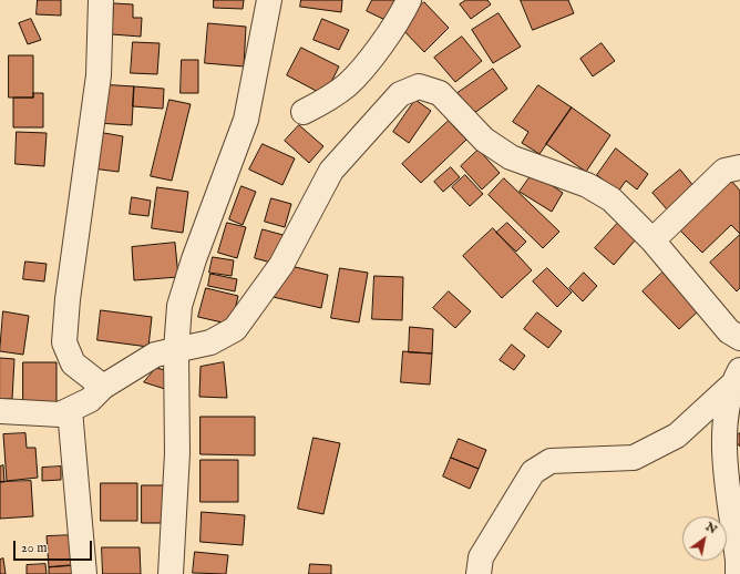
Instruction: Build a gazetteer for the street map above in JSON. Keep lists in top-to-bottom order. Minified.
{"scale_bar":"20 m","north":"top right"}
